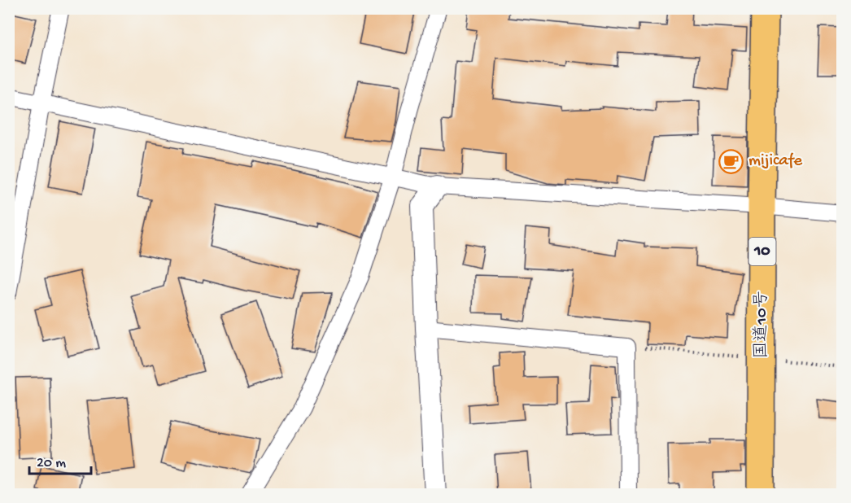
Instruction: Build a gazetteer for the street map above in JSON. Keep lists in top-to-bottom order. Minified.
{"streets":{"highway":["10","国道10号"]},"places":{"cafe":["mijicafe"]},"scale_bar":"20 m"}
